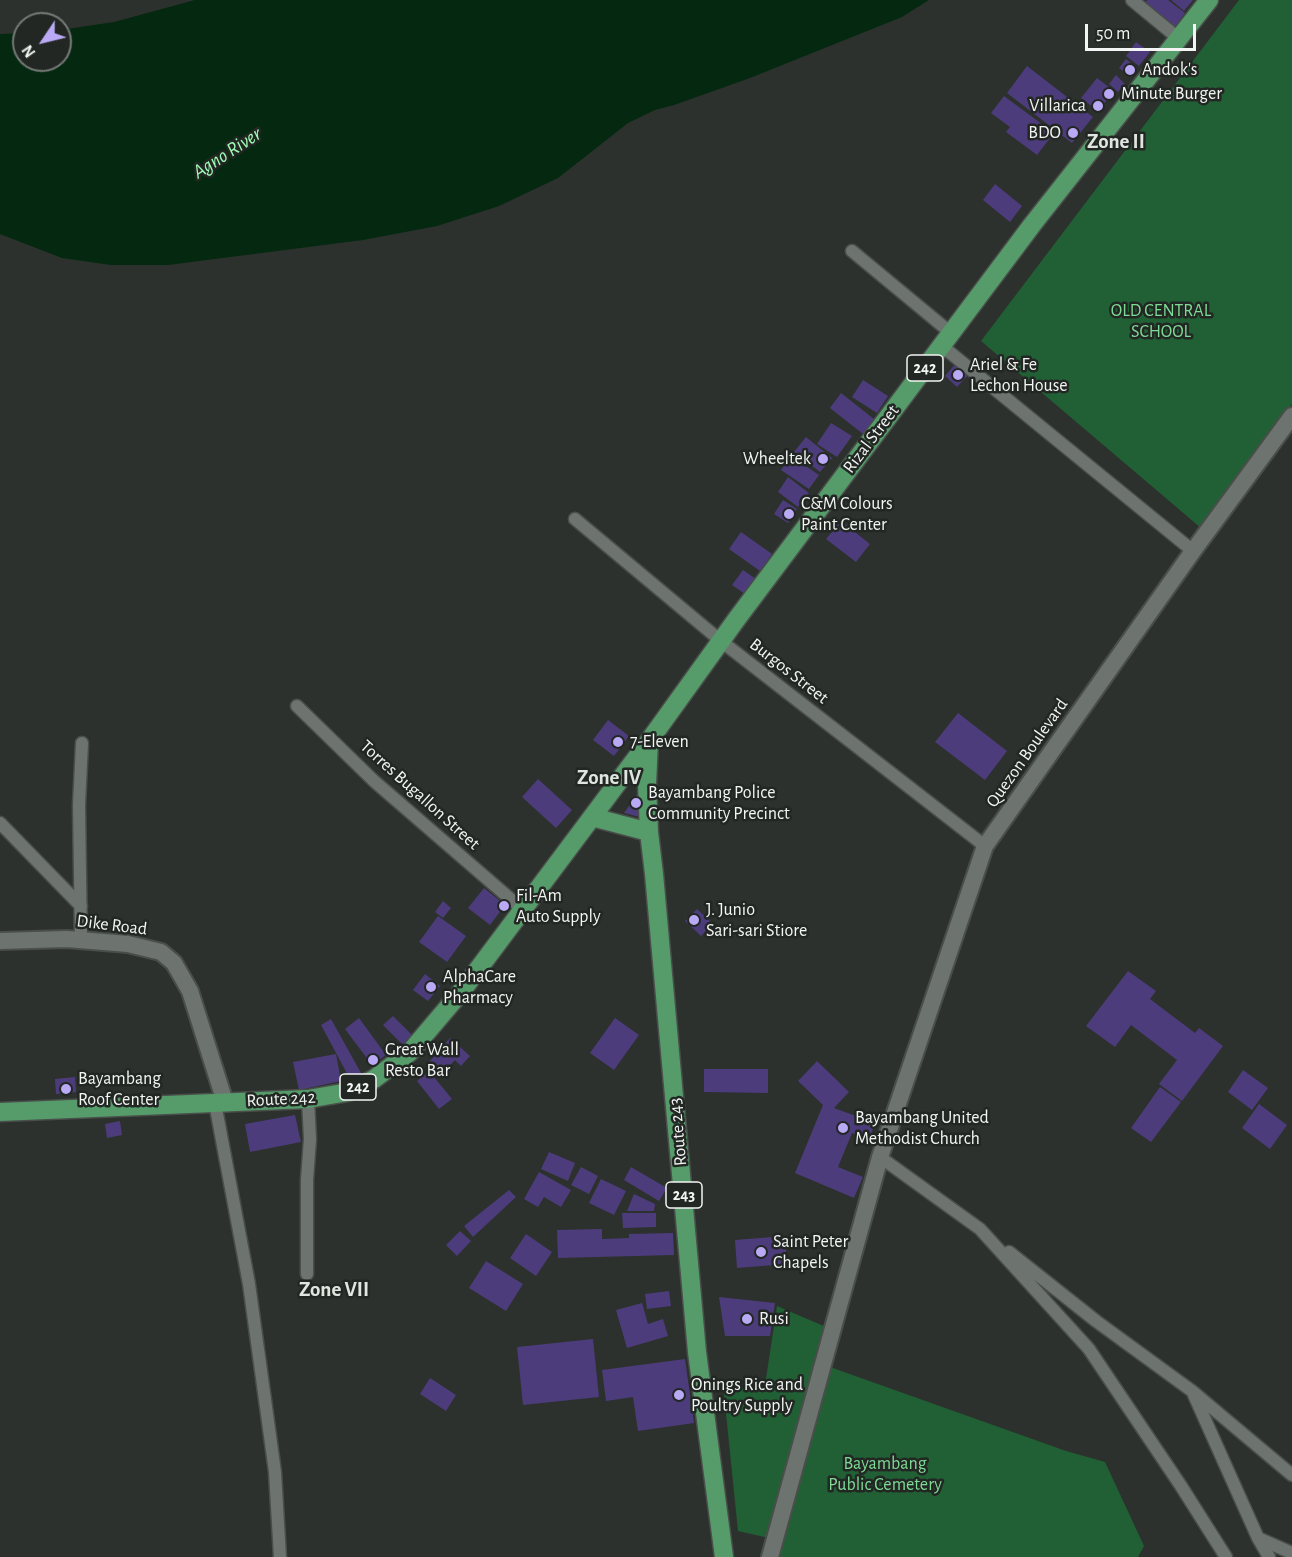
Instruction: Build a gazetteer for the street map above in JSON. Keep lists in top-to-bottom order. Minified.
{"streets":{"main road":["242","Rizal Street","Route 242","Route 243","243"],"street":["Burgos Street","Quezon Boulevard","Torres Bugallon Street","Dike Road"]},"crossings":[["Rizal Street","Burgos Street"],["Rizal Street","Route 242"],["Rizal Street","Route 243"],["Burgos Street","Quezon Boulevard"],["Torres Bugallon Street","Route 242"],["Dike Road","Route 242"],["Route 242","Route 243"]],"districts":["Zone II","Zone IV","Zone VII"],"water":["Agno River"],"parks":["OLD CENTRAL SCHOOL","Bayambang Public Cemetery"],"places":["Andok's","Minute Burger","Villarica","BDO","Ariel & Fe Lechon House","Wheeltek","C&M Colours Paint Center","7-Eleven","Bayambang Police Community Precinct","Fil-Am Auto Supply","J. Junio Sari-sari Stiore","AlphaCare Pharmacy","Great Wall Resto Bar","Bayambang Roof Center","Bayambang United Methodist Church","Saint Peter Chapels","Rusi","Onings Rice and Poultry Supply"],"scale_bar":"50 m","north":"bottom left"}
